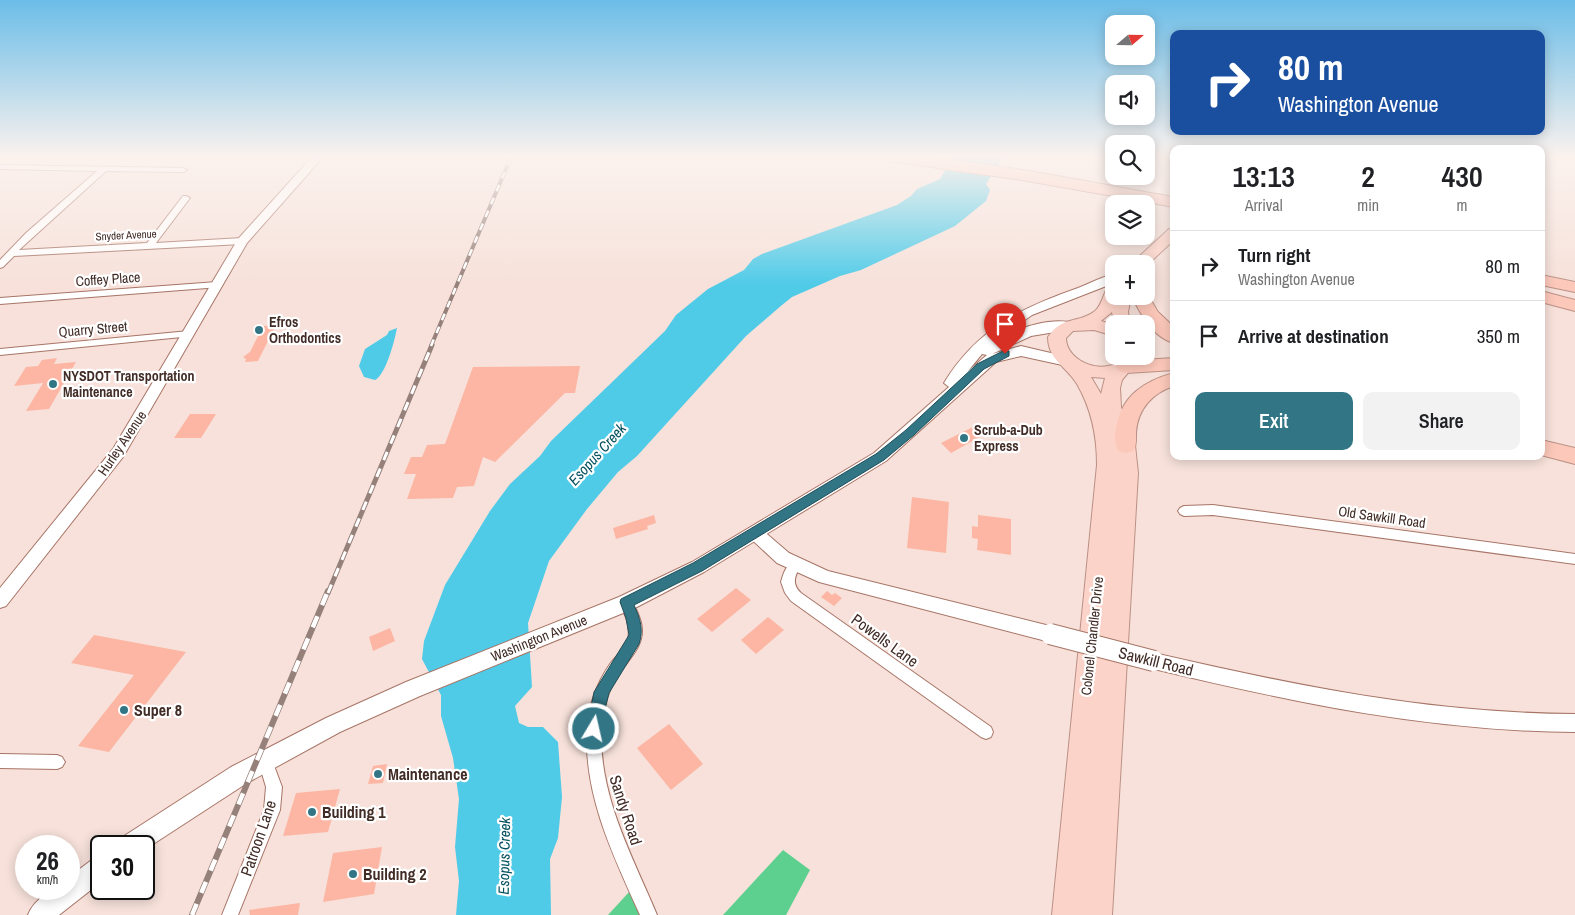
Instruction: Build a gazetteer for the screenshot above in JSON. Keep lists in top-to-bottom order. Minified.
{"streets":{"highway":["Colonel Chandler Drive"],"main road":["Washington Avenue"],"street":["Snyder Avenue","Coffey Place","Quarry Street","Hurley Avenue","Old Sawkill Road","Powells Lane","Sawkill Road","Sandy Road","Patroon Lane"]},"crossings":[["Snyder Avenue","Hurley Avenue"],["Coffey Place","Hurley Avenue"],["Quarry Street","Hurley Avenue"],["Colonel Chandler Drive","Washington Avenue"],["Washington Avenue","Sawkill Road"],["Washington Avenue","Sandy Road"],["Washington Avenue","Patroon Lane"],["Powells Lane","Sawkill Road"]],"water":["Esopus Creek"],"places":["Efros Orthodontics","NYSDOT Transportation Maintenance","Scrub-a-Dub Express","Super 8","Maintenance","Building 1","Building 2"],"north":"right","page":{"map_buttons":["+","−"],"turn":["80 m","Washington Avenue"],"eta":["13:13","Arrival","2","min","430","m"],"list":[{"name":"Turn right","note":"Washington Avenue","value":"80 m"},{"name":"Arrive at destination","value":"350 m"}],"buttons":["Exit","Share"],"speed":"26 km/h","limit":"30"}}
